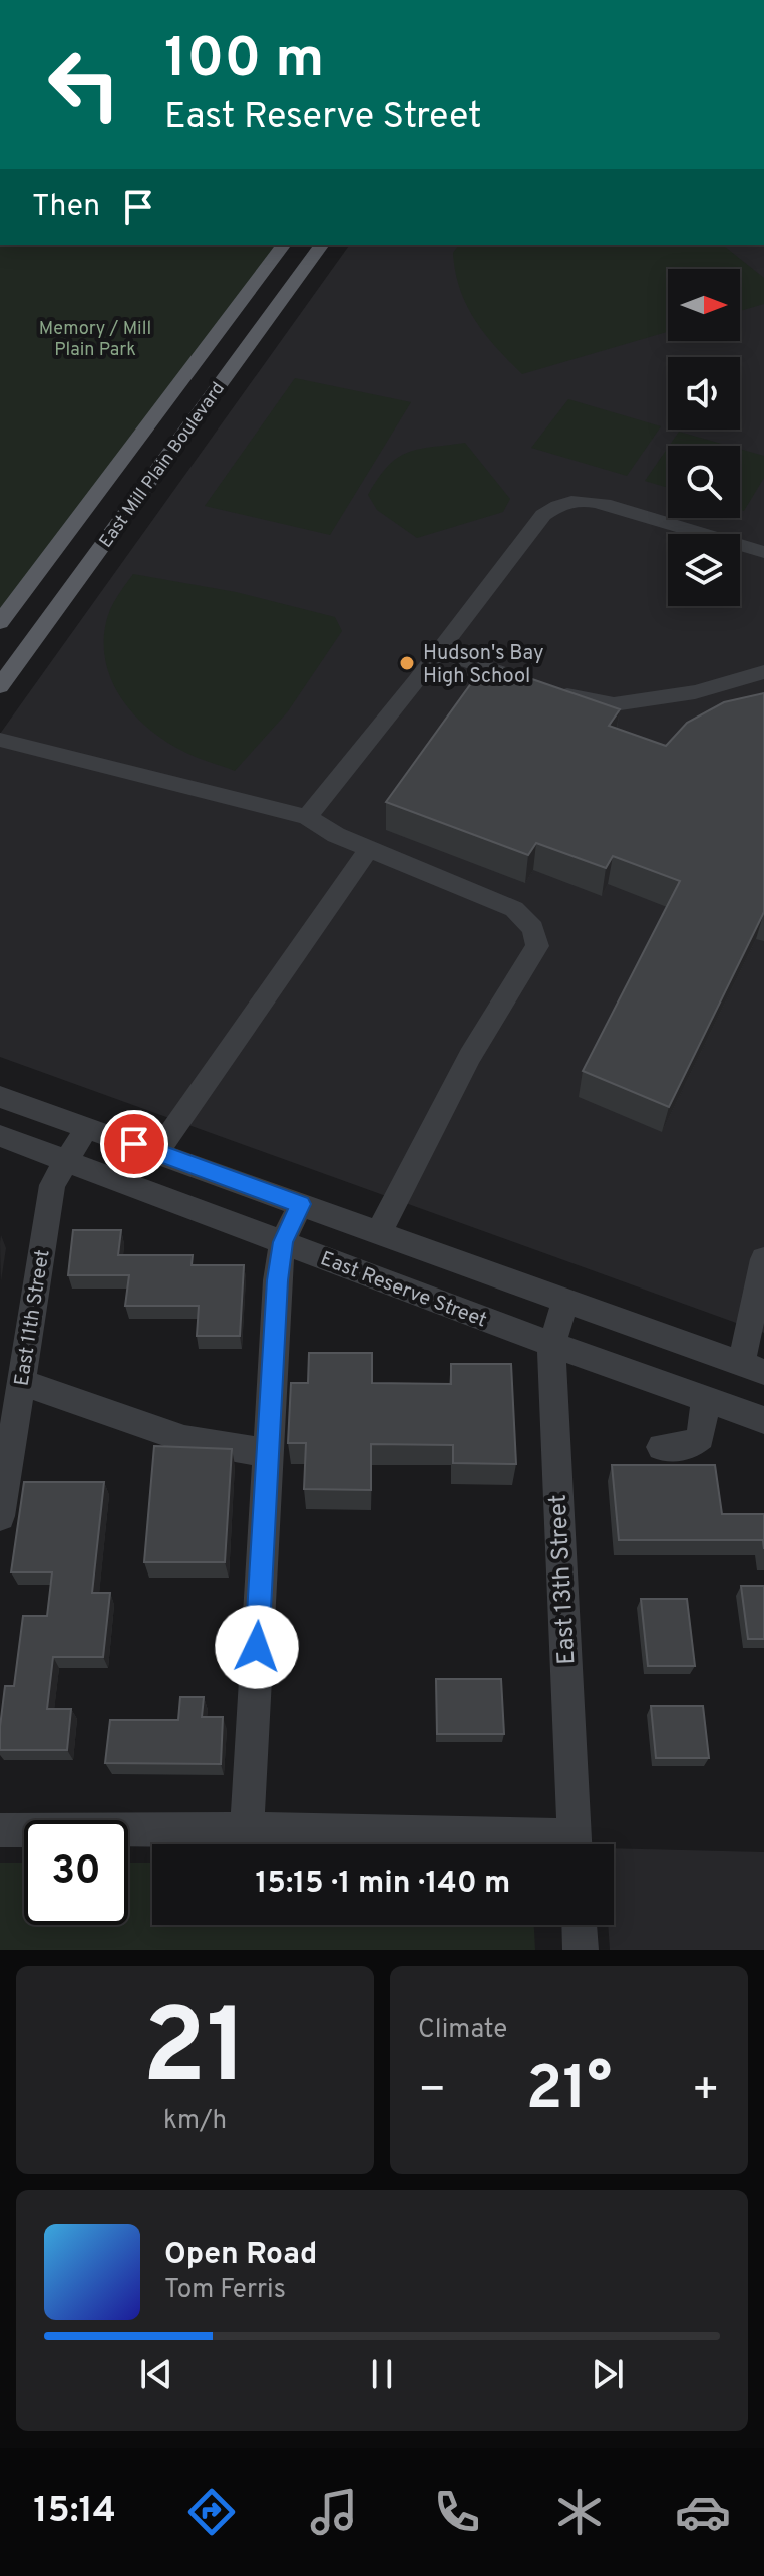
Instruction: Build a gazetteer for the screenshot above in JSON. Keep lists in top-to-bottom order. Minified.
{"streets":{"main road":["East Mill Plain Boulevard"],"street":["East Reserve Street","East 11th Street","East 13th Street"]},"crossings":[["East Reserve Street","East 11th Street"],["East Reserve Street","East 13th Street"]],"parks":["Memory / Mill Plain Park"],"places":["Hudson's Bay High School"],"north":"right","page":{"turn":["100 m","East Reserve Street"],"then":"Then","limit":"30","trip":"15:15 · 1 min · 140 m","tile":[["21","km/h"],"Climate"],"heat":["−","21°","+"],"song":["Open Road","Tom Ferris"],"tabs":"15:14"}}
